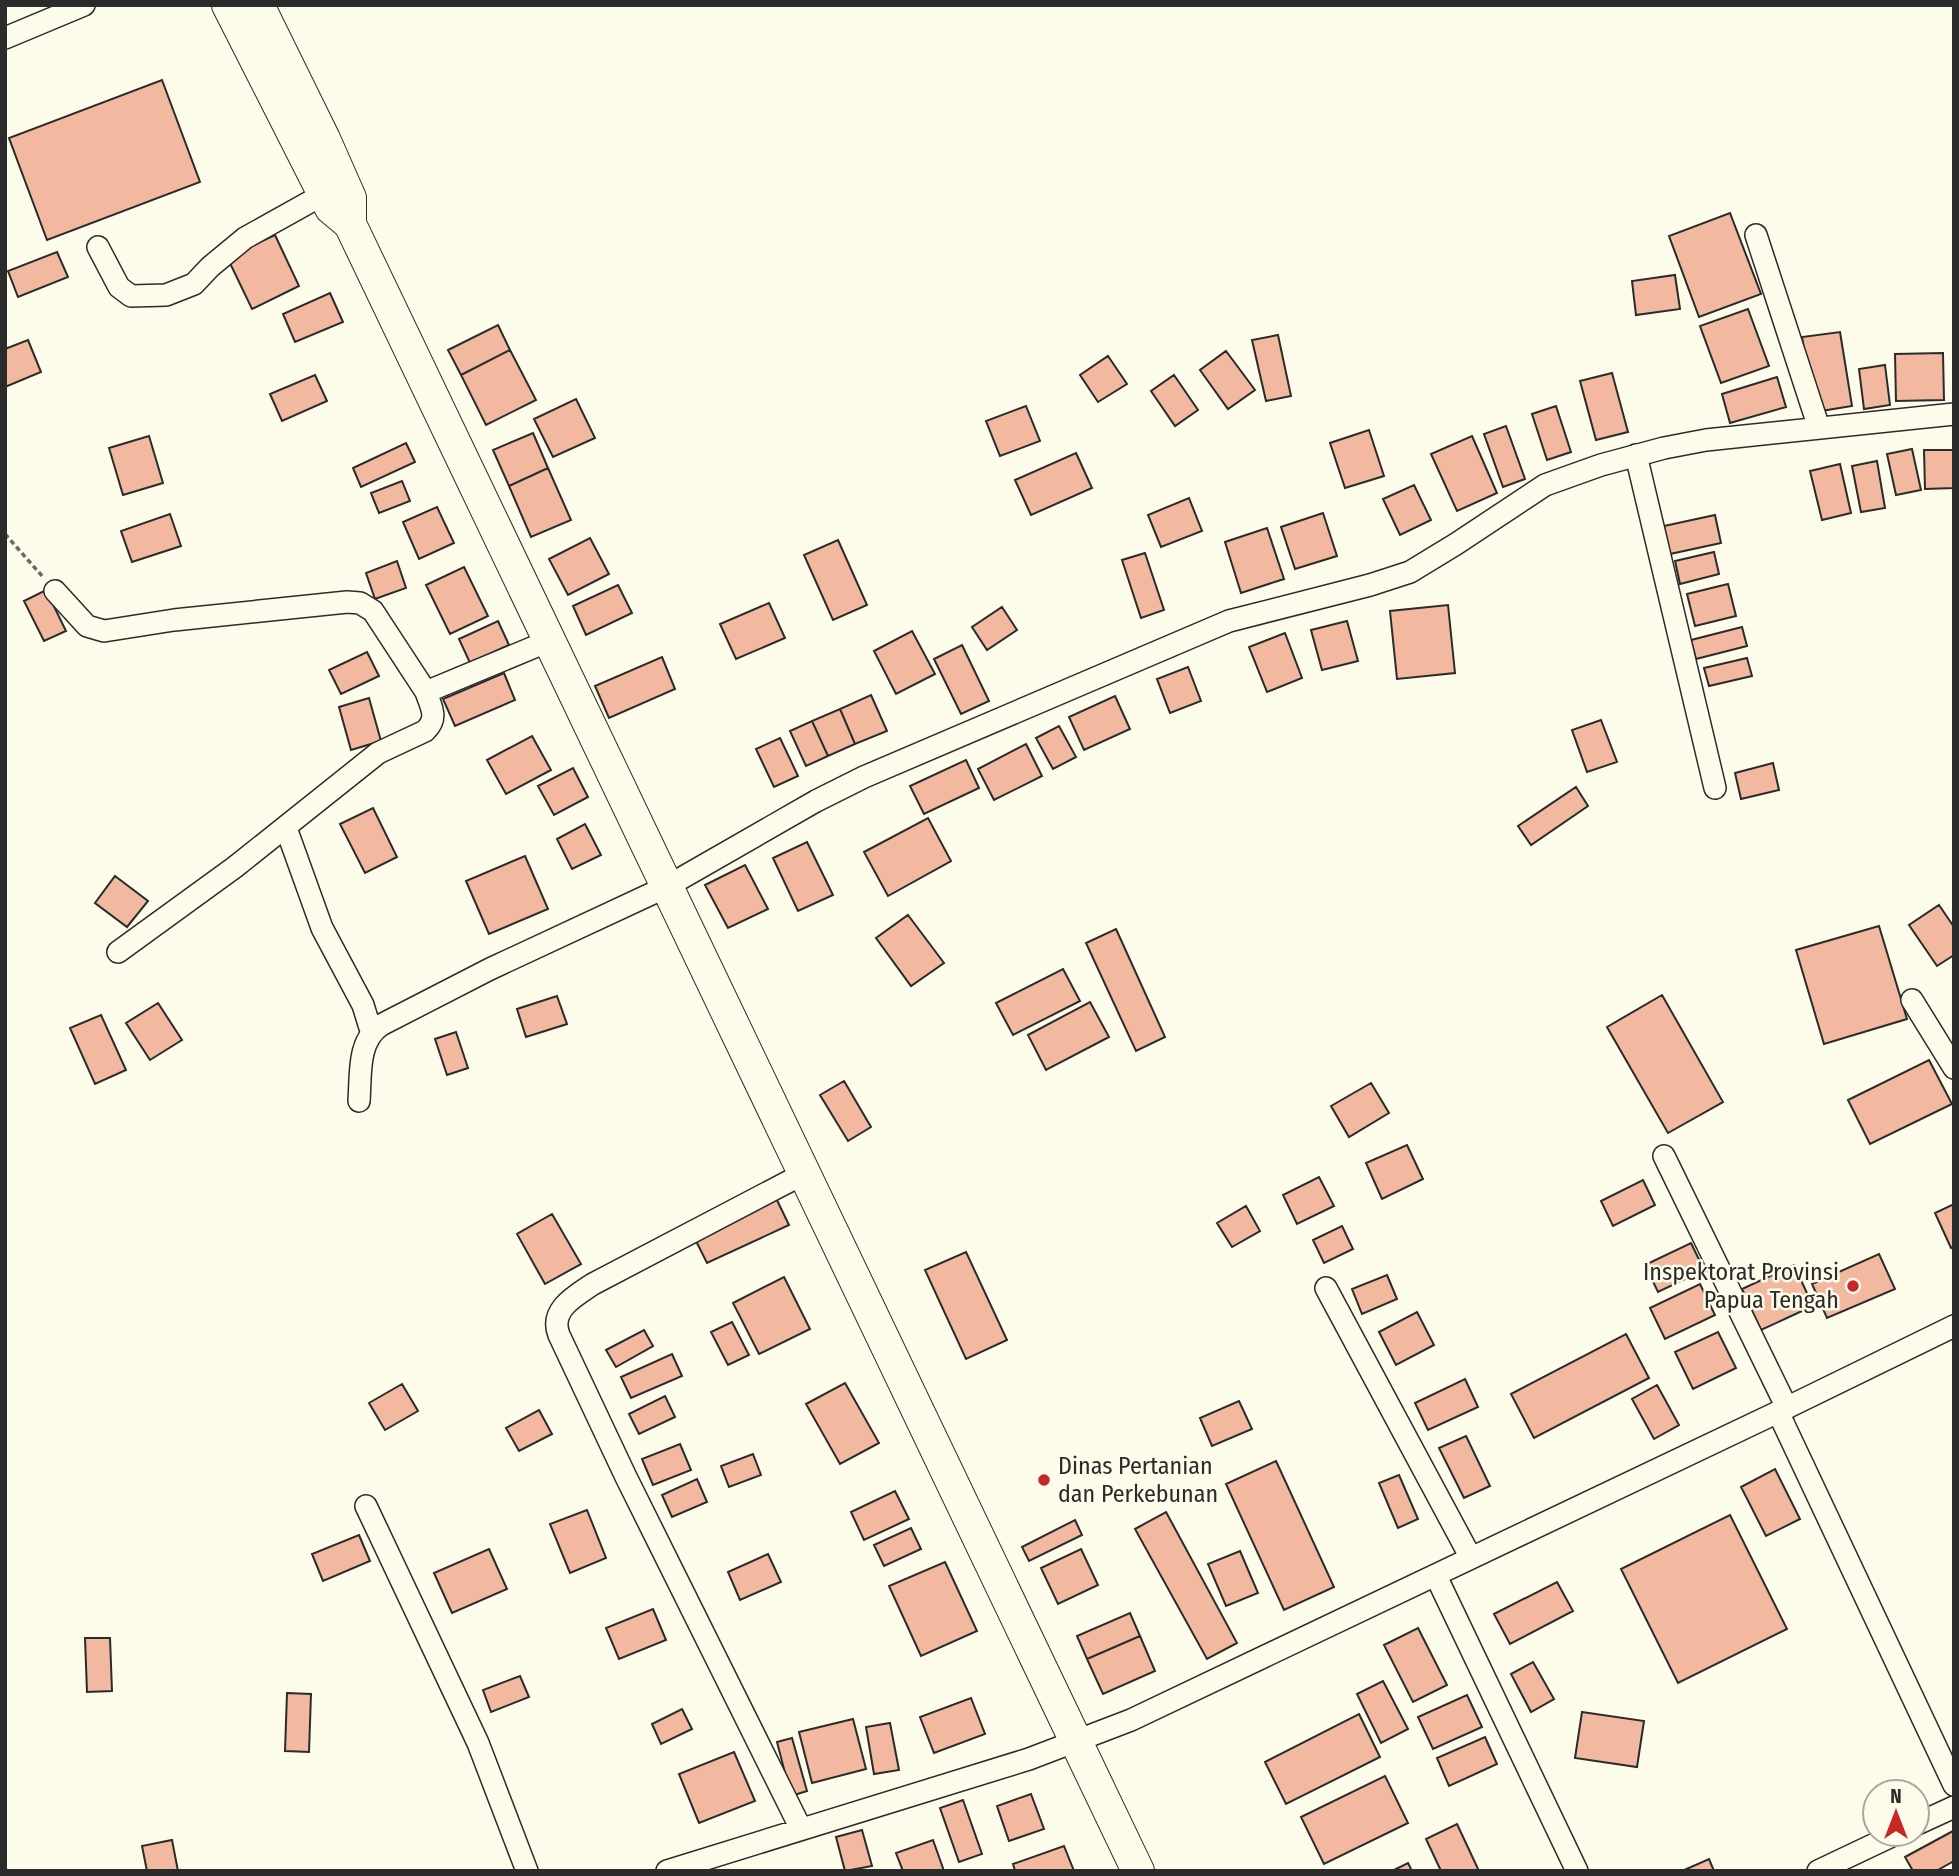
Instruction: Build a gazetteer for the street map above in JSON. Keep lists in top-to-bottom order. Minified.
{"places":["Inspektorat Provinsi Papua Tengah","Dinas Pertanian dan Perkebunan"],"north":"top"}
